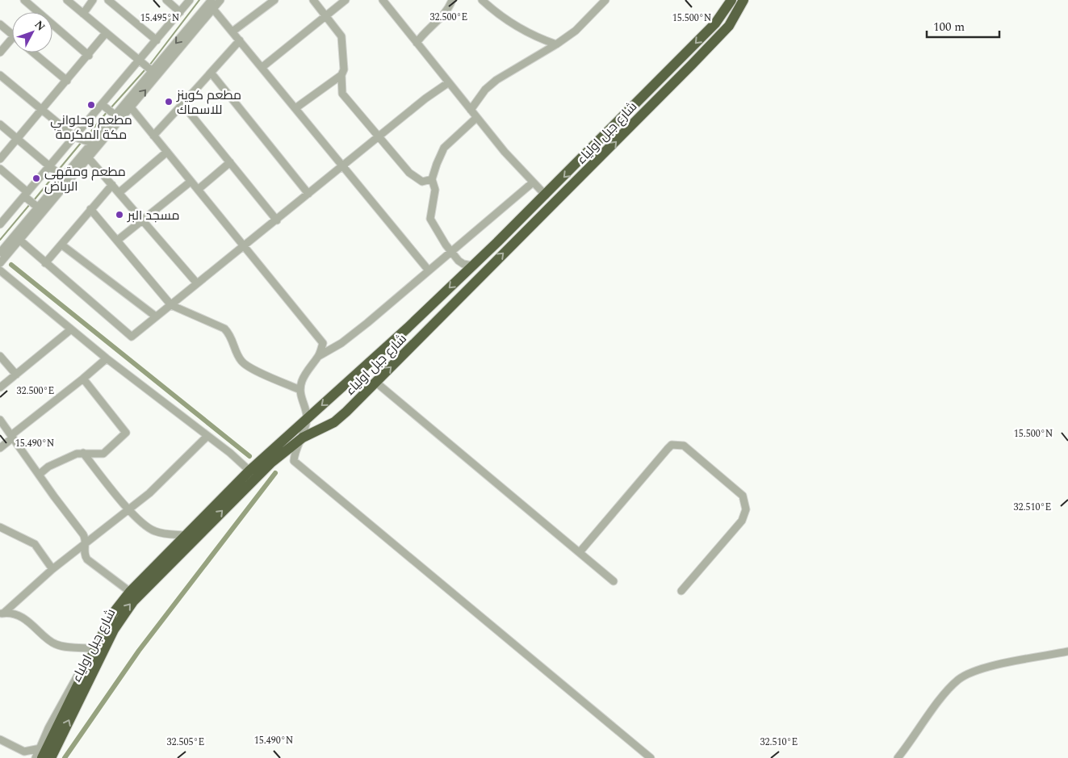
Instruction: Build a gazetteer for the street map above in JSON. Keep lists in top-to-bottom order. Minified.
{"streets":{"highway":["شارع جبل اولياء"]},"places":["مطعم كوينز للاسماك","مطعم وحلواني مكة المكرمة","مطعم ومقهى الرباض","مسجد البر"],"scale_bar":"100 m","north":"top right","coordinates":["32.500°E","15.495°N","15.500°N","15.490°N","32.510°E","32.505°E"]}
